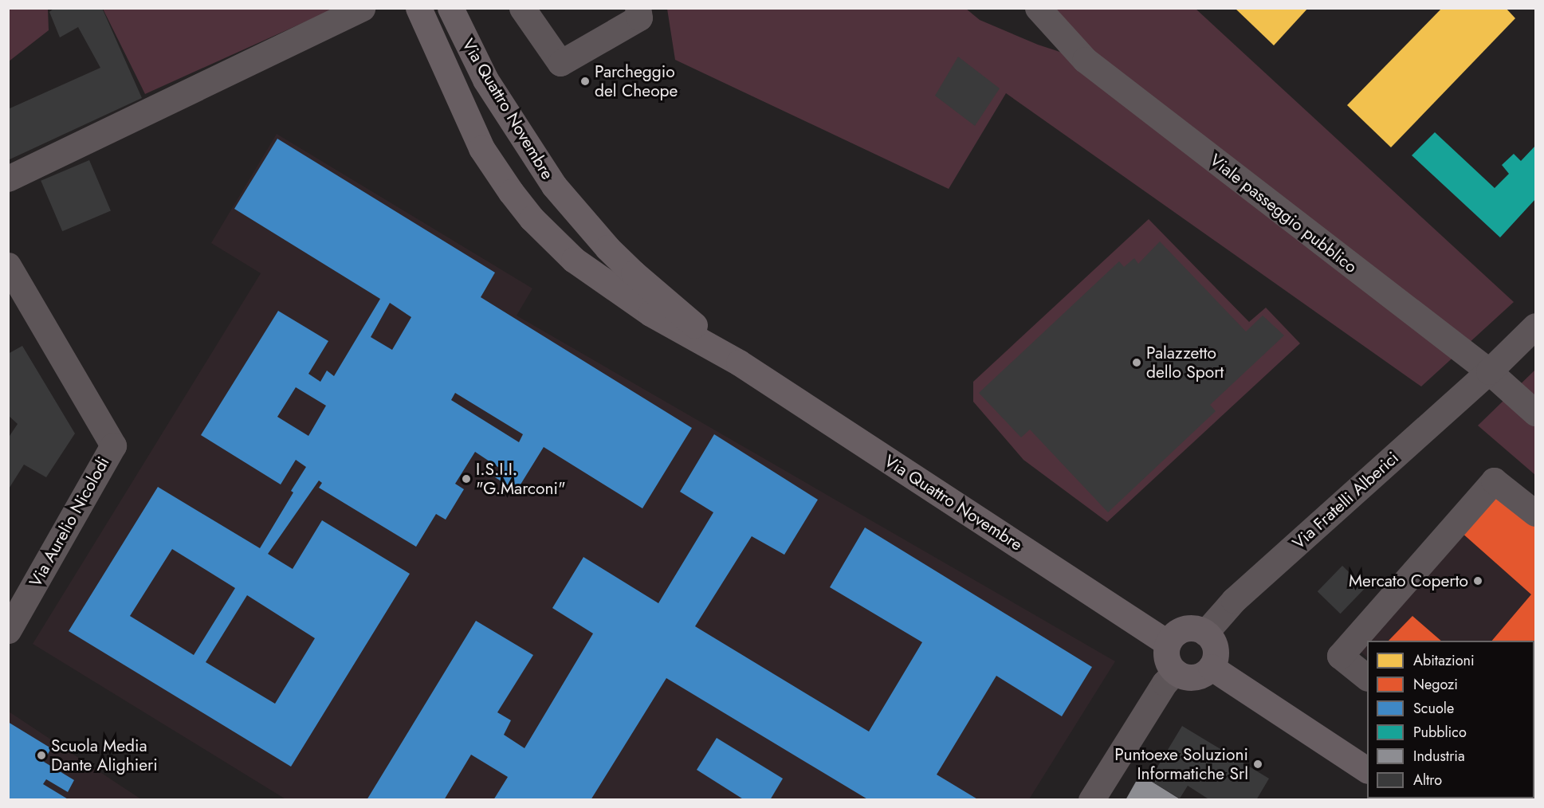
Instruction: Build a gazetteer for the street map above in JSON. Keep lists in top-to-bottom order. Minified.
{"streets":{"main road":["Via Quattro Novembre"],"street":["Viale passeggio pubblico","Via Fratelli Alberici","Via Aurelio Nicolodi"]},"crossings":[["Via Quattro Novembre","Via Fratelli Alberici"],["Viale passeggio pubblico","Via Fratelli Alberici"]],"places":["Parcheggio del Cheope","Palazzetto dello Sport","I.S.I.I. \"G.Marconi\"","Mercato Coperto","Scuola Media Dante Alighieri","Puntoexe Soluzioni Informatiche Srl"],"legend":["Abitazioni","Negozi","Scuole","Pubblico","Industria","Altro"]}
